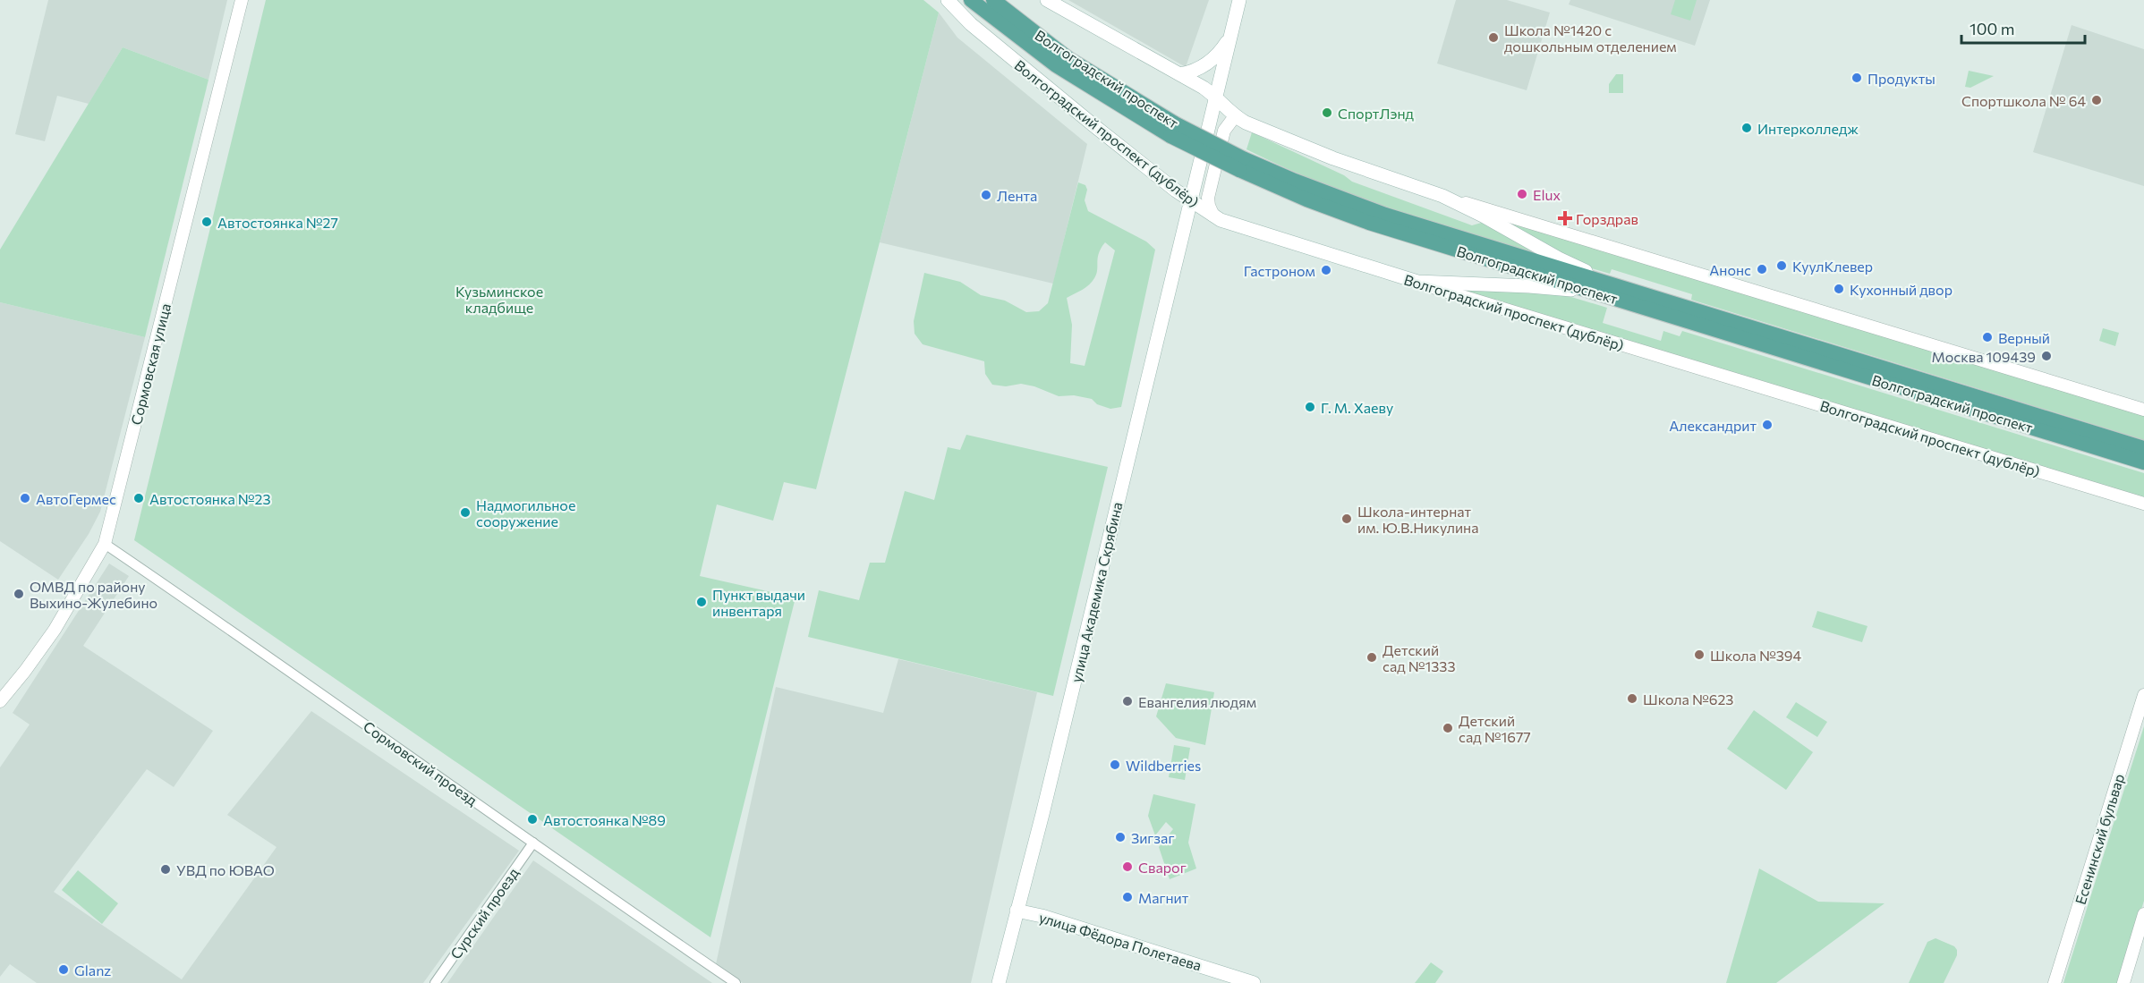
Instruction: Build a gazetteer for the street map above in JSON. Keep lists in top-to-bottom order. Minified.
{"streets":{"main road":["Волгоградский проспект","Волгоградский проспект (дублёр)","улица Академика Скрябина","улица Фёдора Полетаева"],"street":["Сормовская улица","Сормовский проезд","Есенинский бульвар","Сурский проезд"]},"crossings":[["Волгоградский проспект (дублёр)","улица Академика Скрябина"],["Сормовская улица","Сормовский проезд"],["улица Академика Скрябина","улица Фёдора Полетаева"],["Сормовский проезд","Сурский проезд"]],"parks":["Кузьминское кладбище"],"places":{"other":["Школа №1420 с дошкольным отделением","Продукты","Спортшкола № 64","СпортЛэнд","Интерколледж","Elux","Лента","Автостоянка №27","КуулКлевер","Анонс","Гастроном","Кухонный двор","Верный","Москва 109439","Г. М. Хаеву","Александрит","АвтоГермес","Автостоянка №23","Надмогильное сооружение","Школа-интернат им. Ю.В.Никулина","ОМВД по району Выхино-Жулебино","Пункт выдачи инвентаря","Школа №394","Детский сад №1333","Школа №623","Евангелия людям","Детский сад №1677","Wildberries","Автостоянка №89","Зигзаг","Сварог","УВД по ЮВАО","Магнит","Glanz"],"health":["Горздрав"]},"scale_bar":"100 m"}
